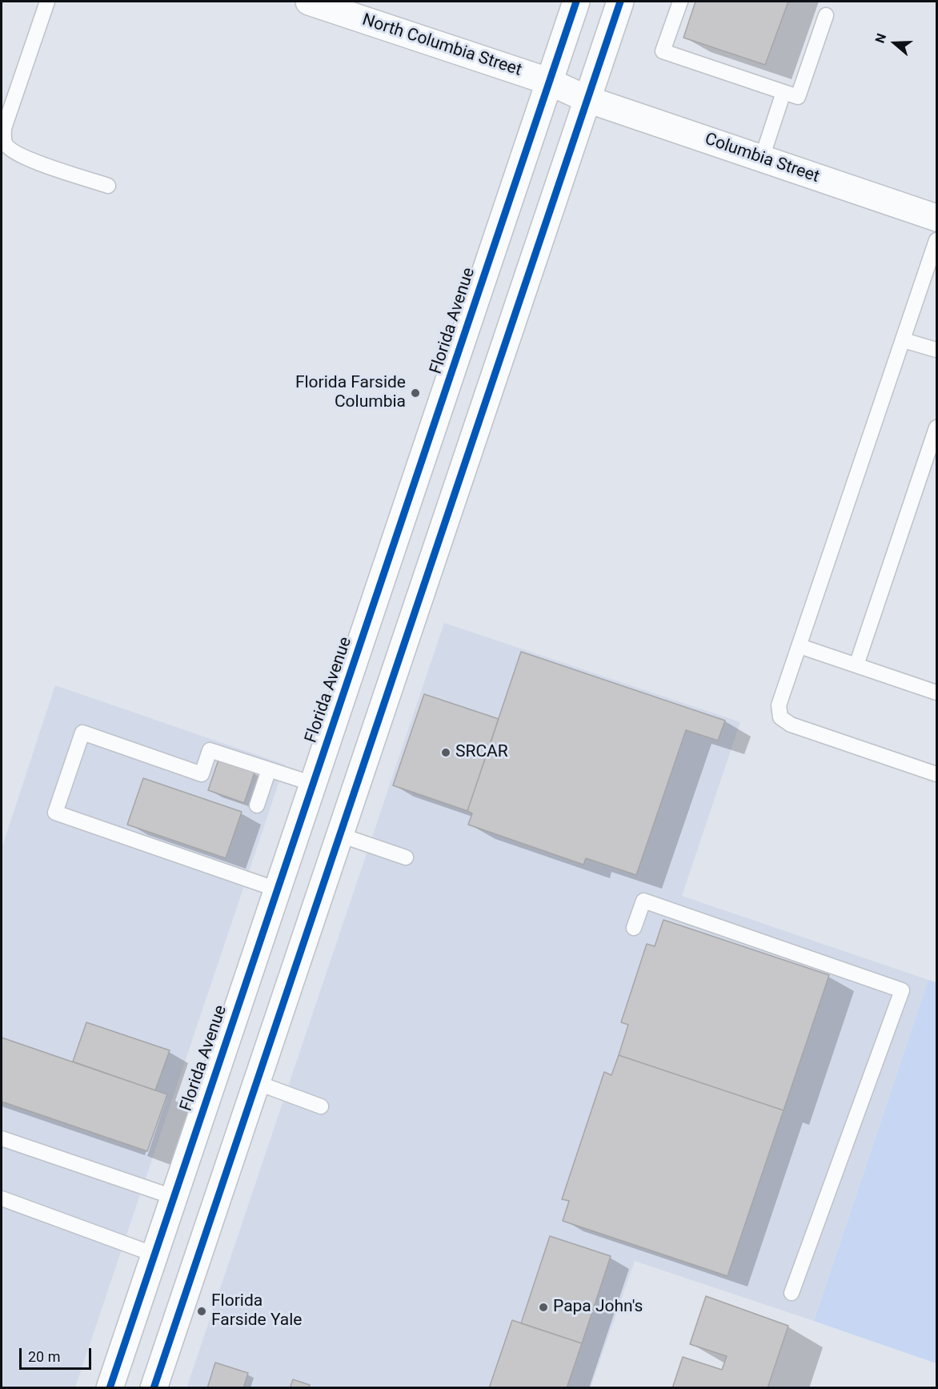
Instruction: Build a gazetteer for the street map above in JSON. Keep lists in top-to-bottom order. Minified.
{"streets":{"main road":["North Columbia Street","Columbia Street","Florida Avenue"]},"crossings":[["North Columbia Street","Columbia Street"],["North Columbia Street","Florida Avenue"]],"places":["Florida Farside Columbia","SRCAR","Papa John's","Florida Farside Yale"],"scale_bar":"20 m","north":"left"}
